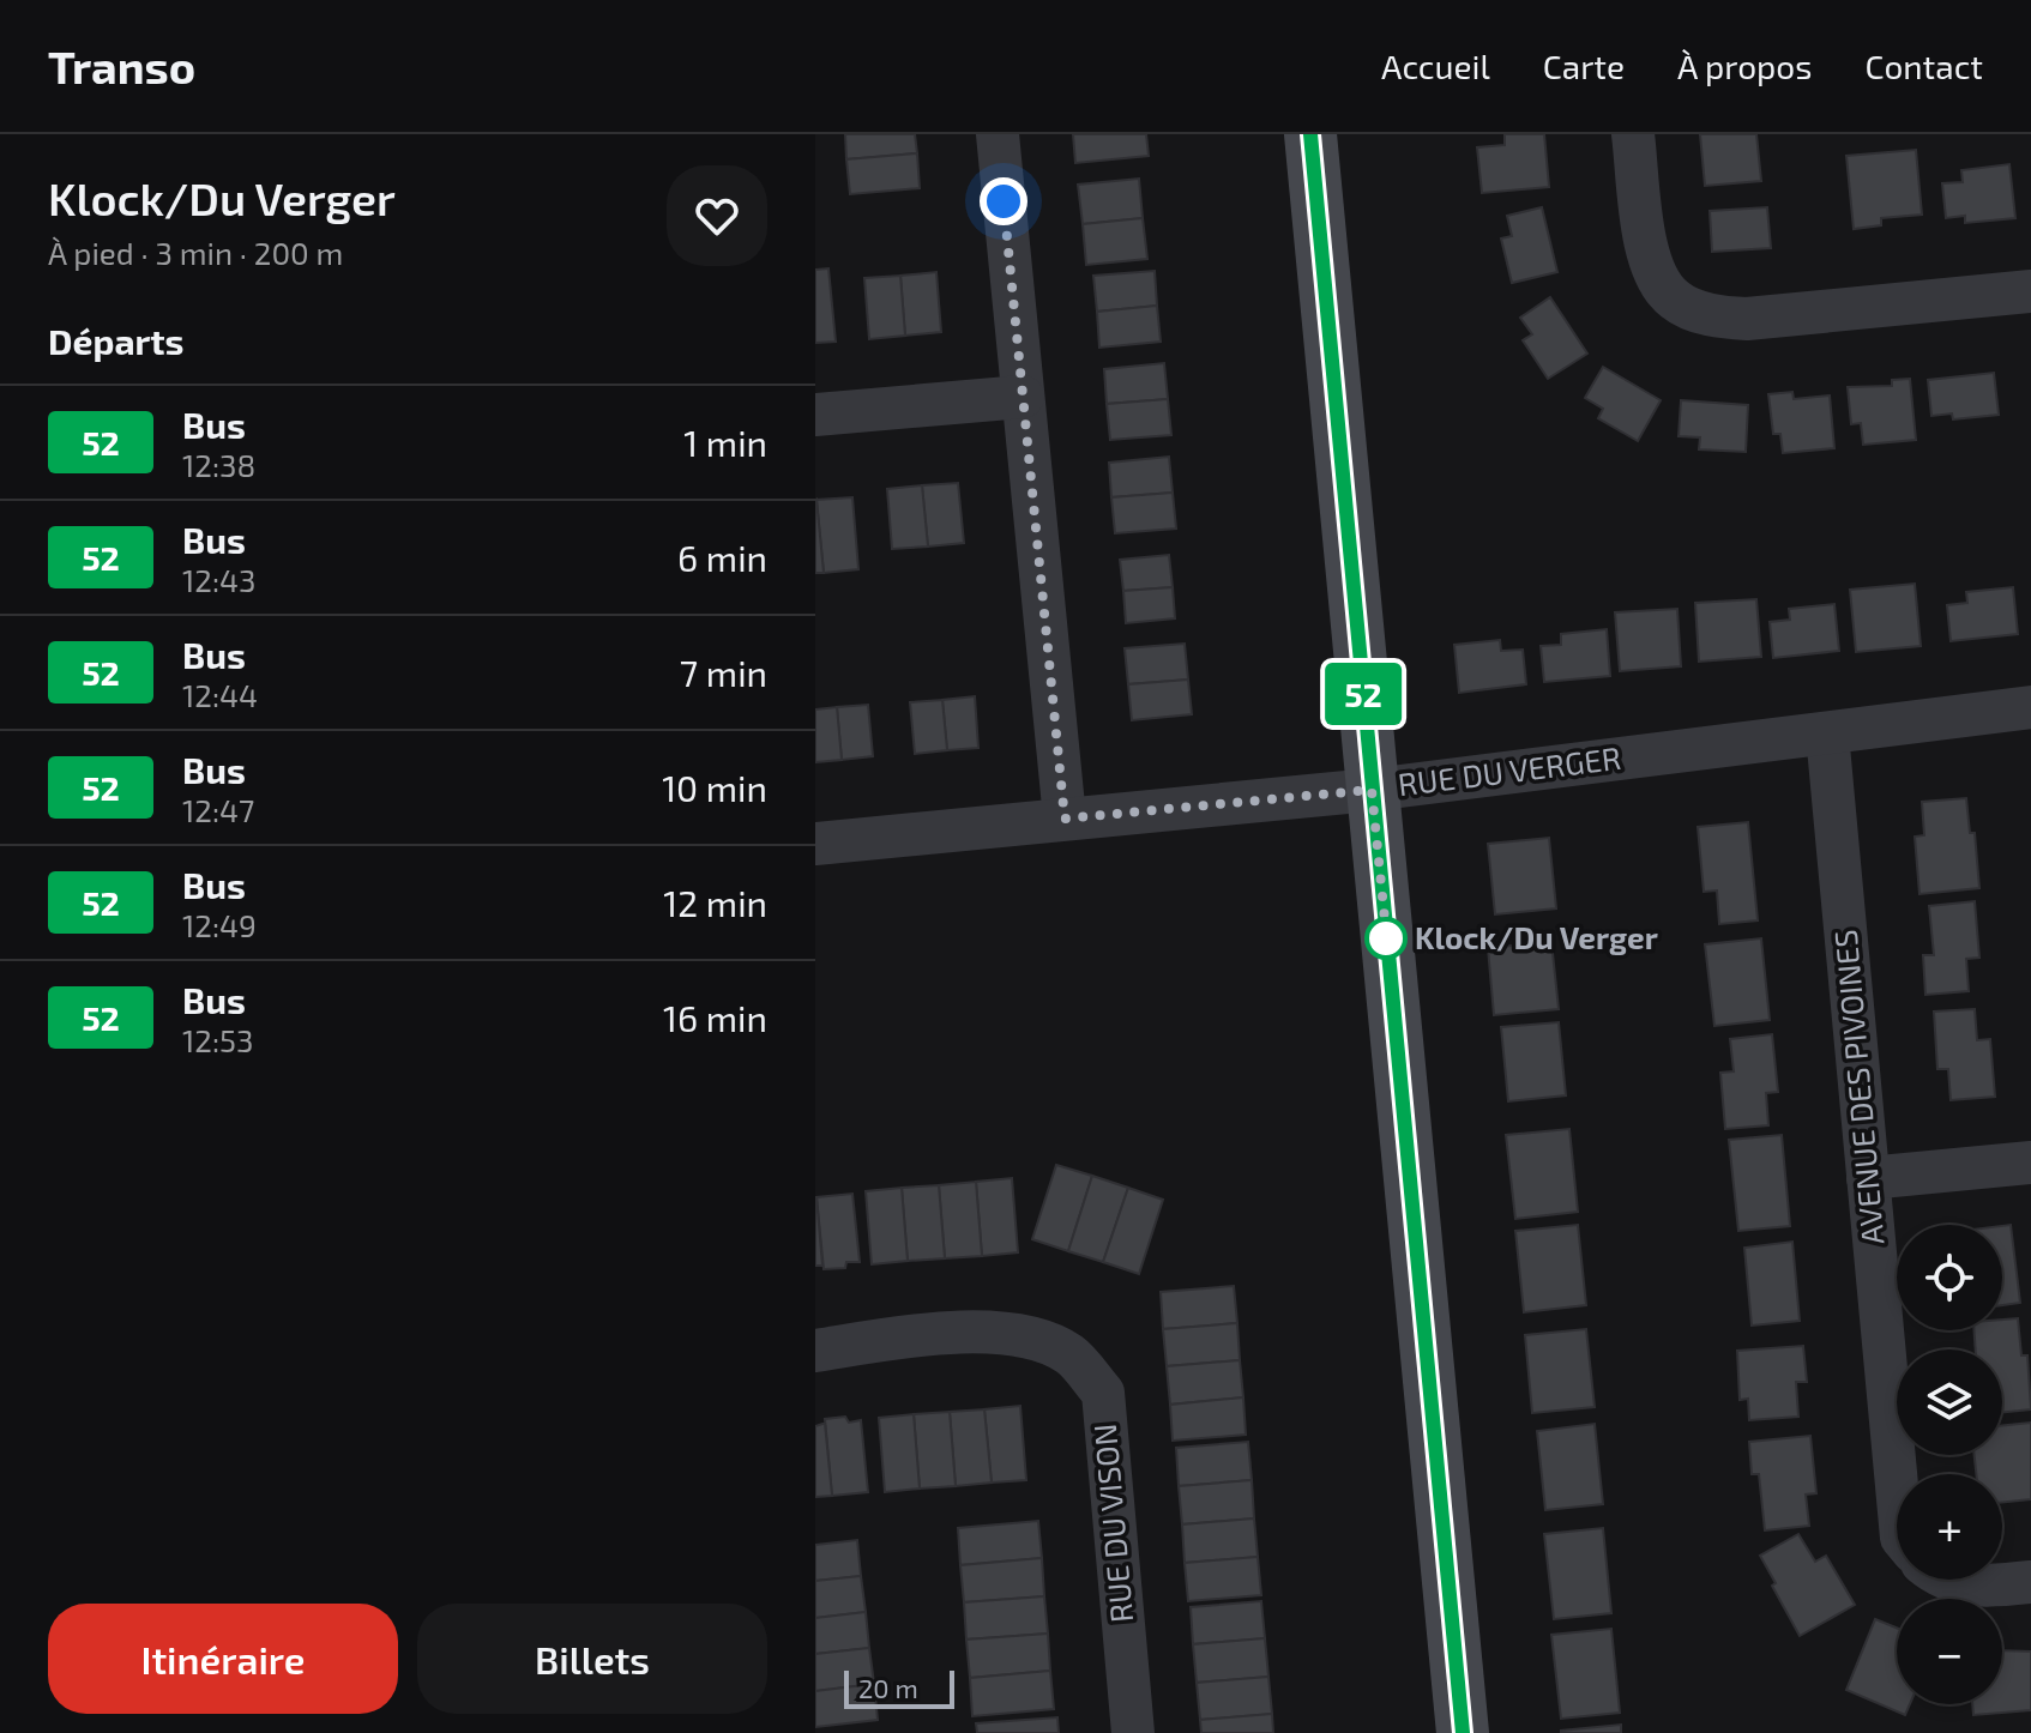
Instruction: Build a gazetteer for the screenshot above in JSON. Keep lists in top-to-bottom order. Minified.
{"streets":{"street":["RUE DU VERGER","AVENUE DES PIVOINES","RUE DU VISON"]},"crossings":[["RUE DU VERGER","AVENUE DES PIVOINES"]],"places":["Klock/Du Verger"],"lines":["bus line 52"],"scale_bar":"20 m","page":{"header":"Transo","nav":["Accueil","Carte","À propos","Contact"],"heading":[["Klock/Du Verger","À pied · 3 min · 200 m"],"Départs"],"on_map":"52","list":[{"mark":"52","name":"Bus","note":"12:38","value":"1 min"},{"mark":"52","name":"Bus","note":"12:43","value":"6 min"},{"mark":"52","name":"Bus","note":"12:44","value":"7 min"},{"mark":"52","name":"Bus","note":"12:47","value":"10 min"},{"mark":"52","name":"Bus","note":"12:49","value":"12 min"},{"mark":"52","name":"Bus","note":"12:53","value":"16 min"}],"map_buttons":["+","−"],"buttons":["Itinéraire","Billets"],"scale":"20 m"}}
